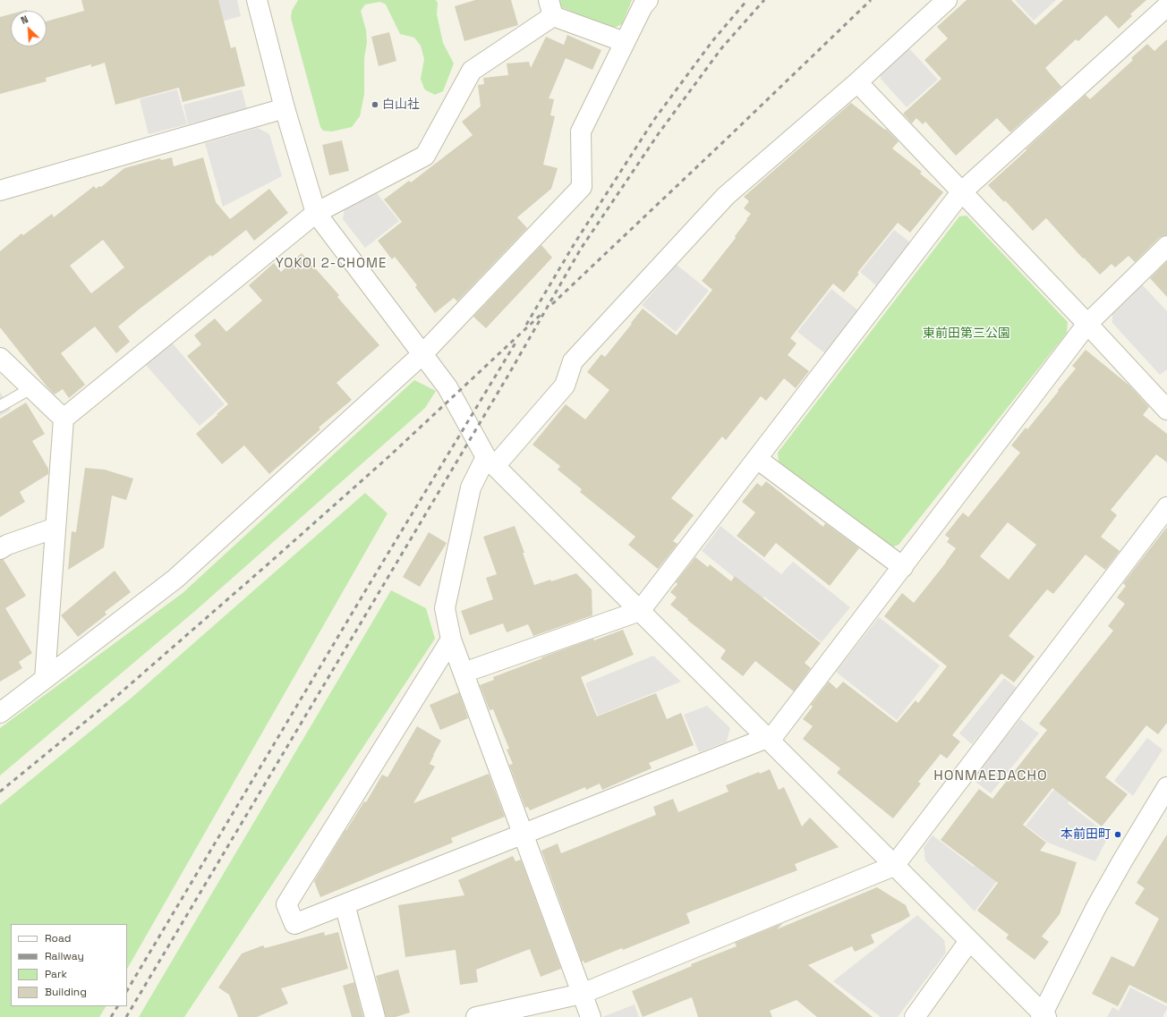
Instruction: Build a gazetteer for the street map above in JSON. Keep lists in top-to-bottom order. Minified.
{"districts":["YOKOI 2-CHOME","HONMAEDACHO"],"parks":["東前田第三公園"],"places":["白山社","本前田町"],"legend":["Road","Railway","Park","Building"],"north":"top left"}
